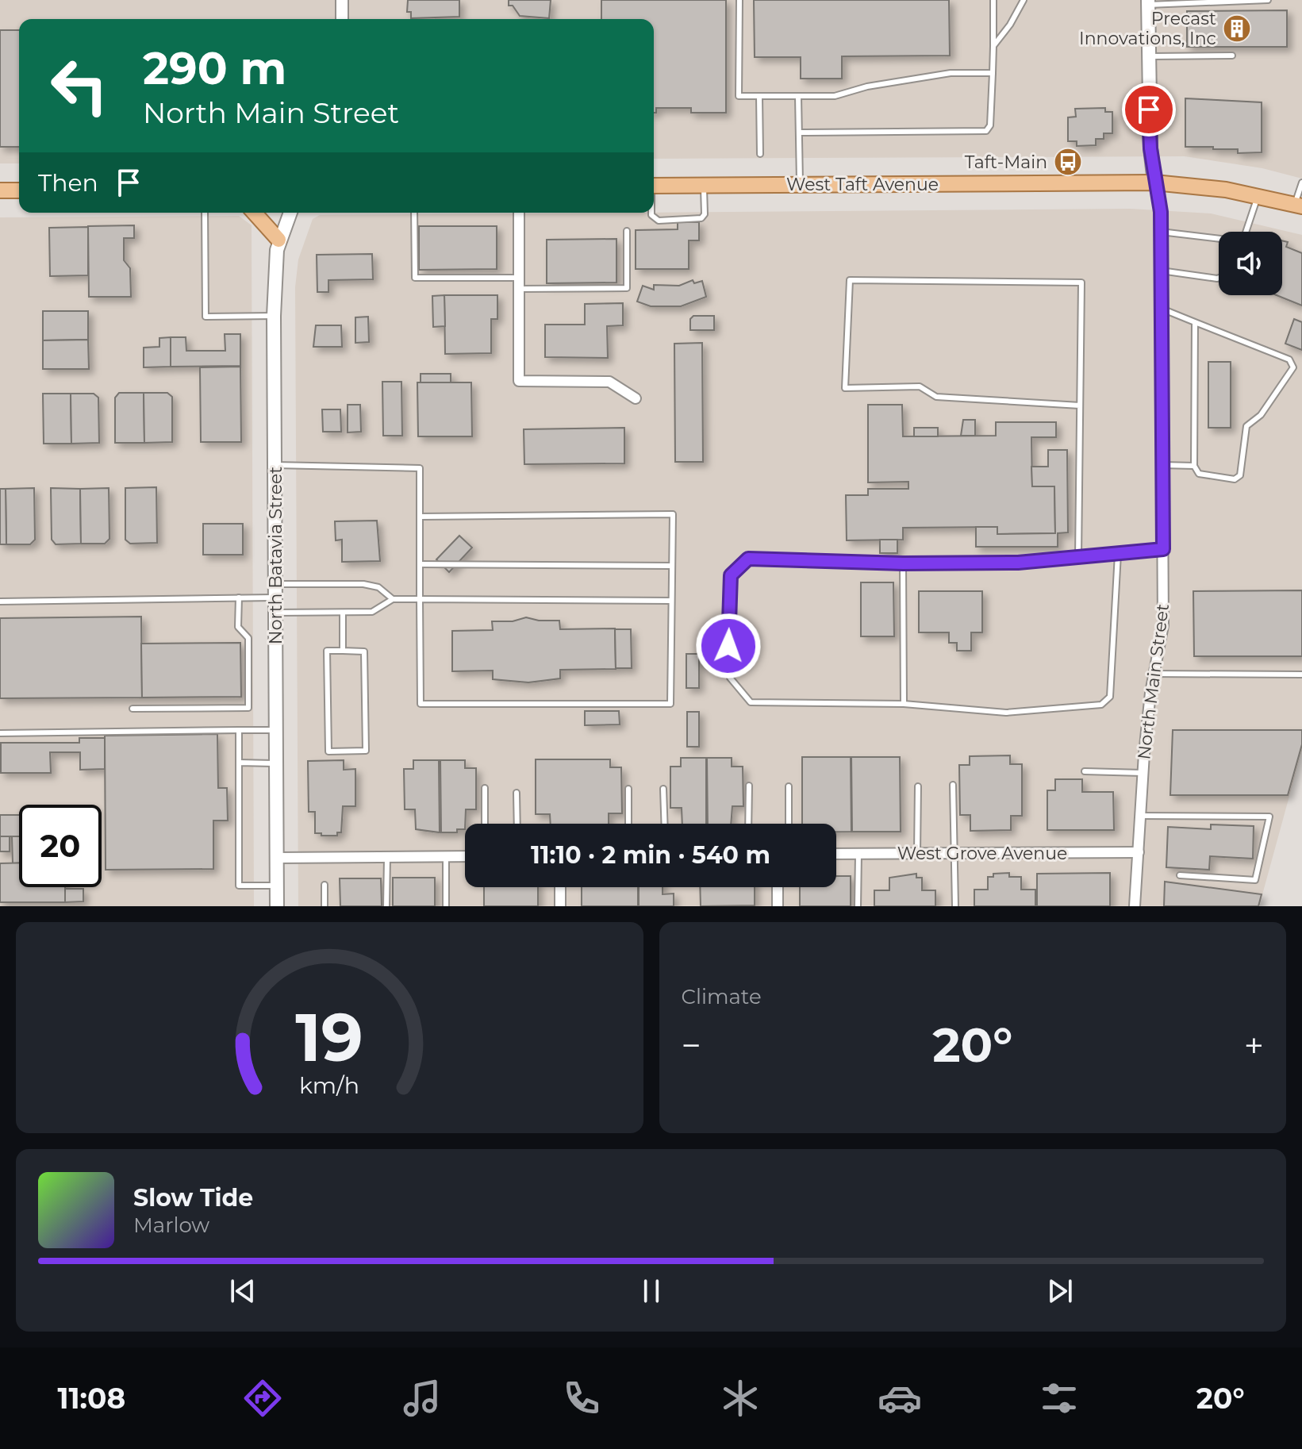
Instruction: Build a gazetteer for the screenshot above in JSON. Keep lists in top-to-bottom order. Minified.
{"streets":{"main road":["West Taft Avenue","North Batavia Street","North Main Street"],"street":["West Grove Avenue"]},"crossings":[["West Taft Avenue","North Main Street"],["North Main Street","West Grove Avenue"]],"places":{"building":["Precast Innovations, Inc"],"bus stop":["Taft-Main"]},"page":{"turn":["290 m","North Main Street"],"then":"Then","limit":"20","trip":"11:10 · 2 min · 540 m","tile":"Climate","heat":["−","20°","+"],"song":["Slow Tide","Marlow"],"tabs":["11:08","20°"],"gauge":["19","km/h"]}}
